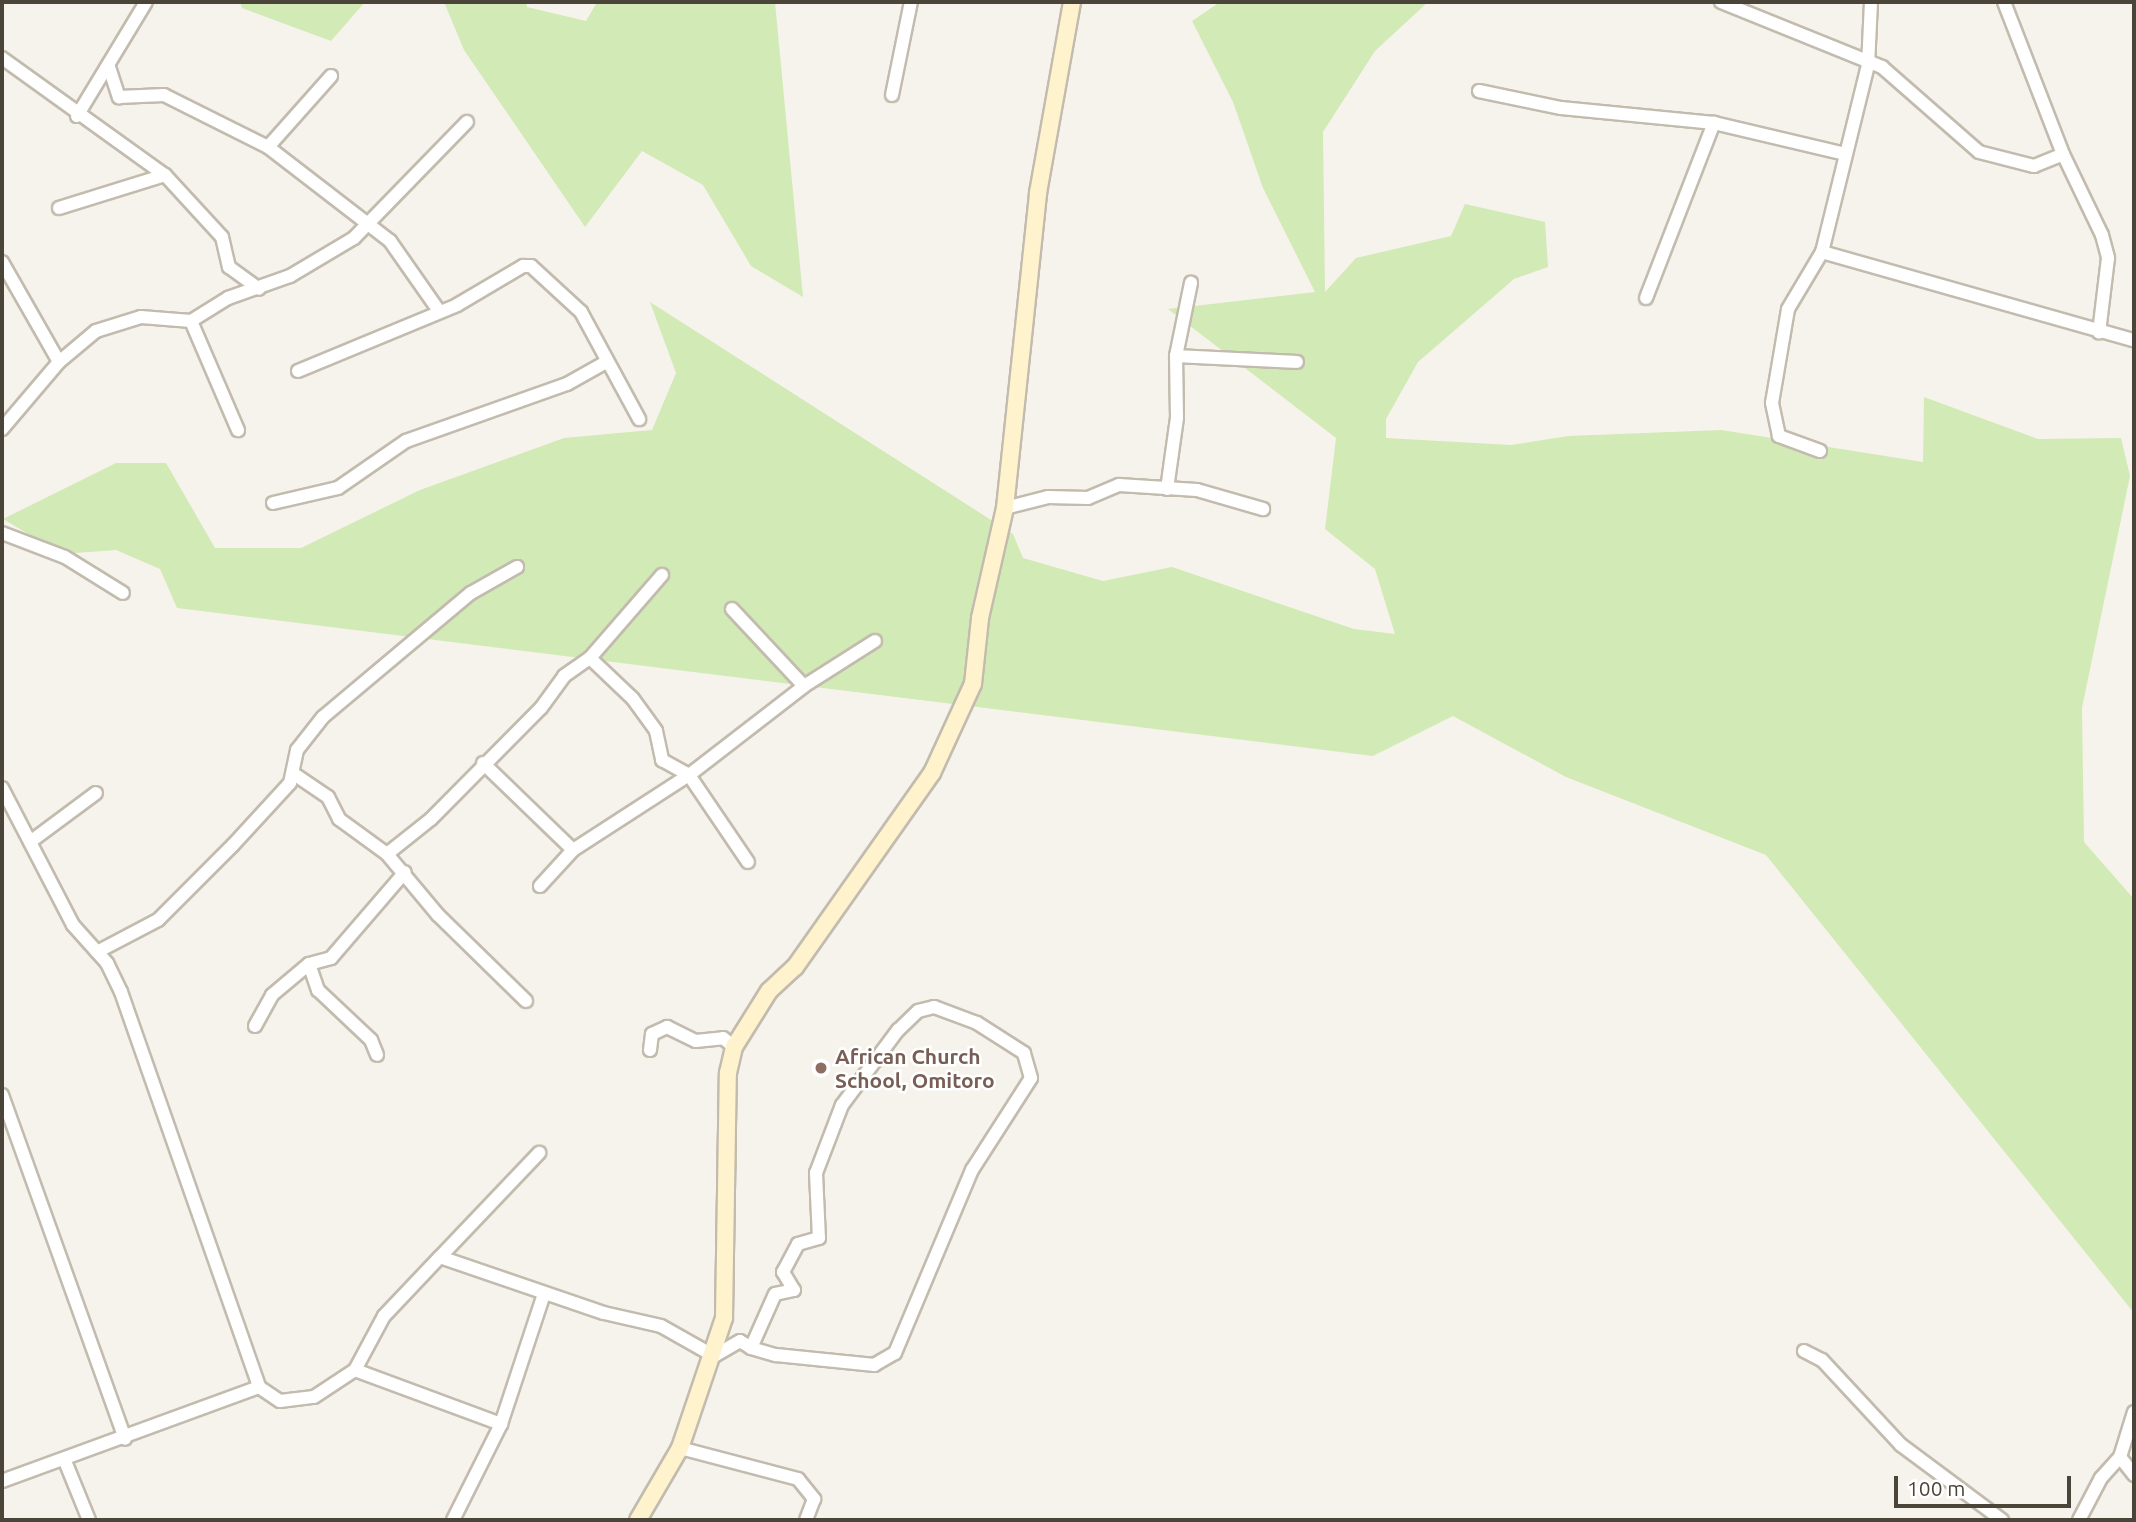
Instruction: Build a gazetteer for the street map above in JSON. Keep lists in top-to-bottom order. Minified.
{"places":["African Church School, Omitoro"],"scale_bar":"100 m"}
